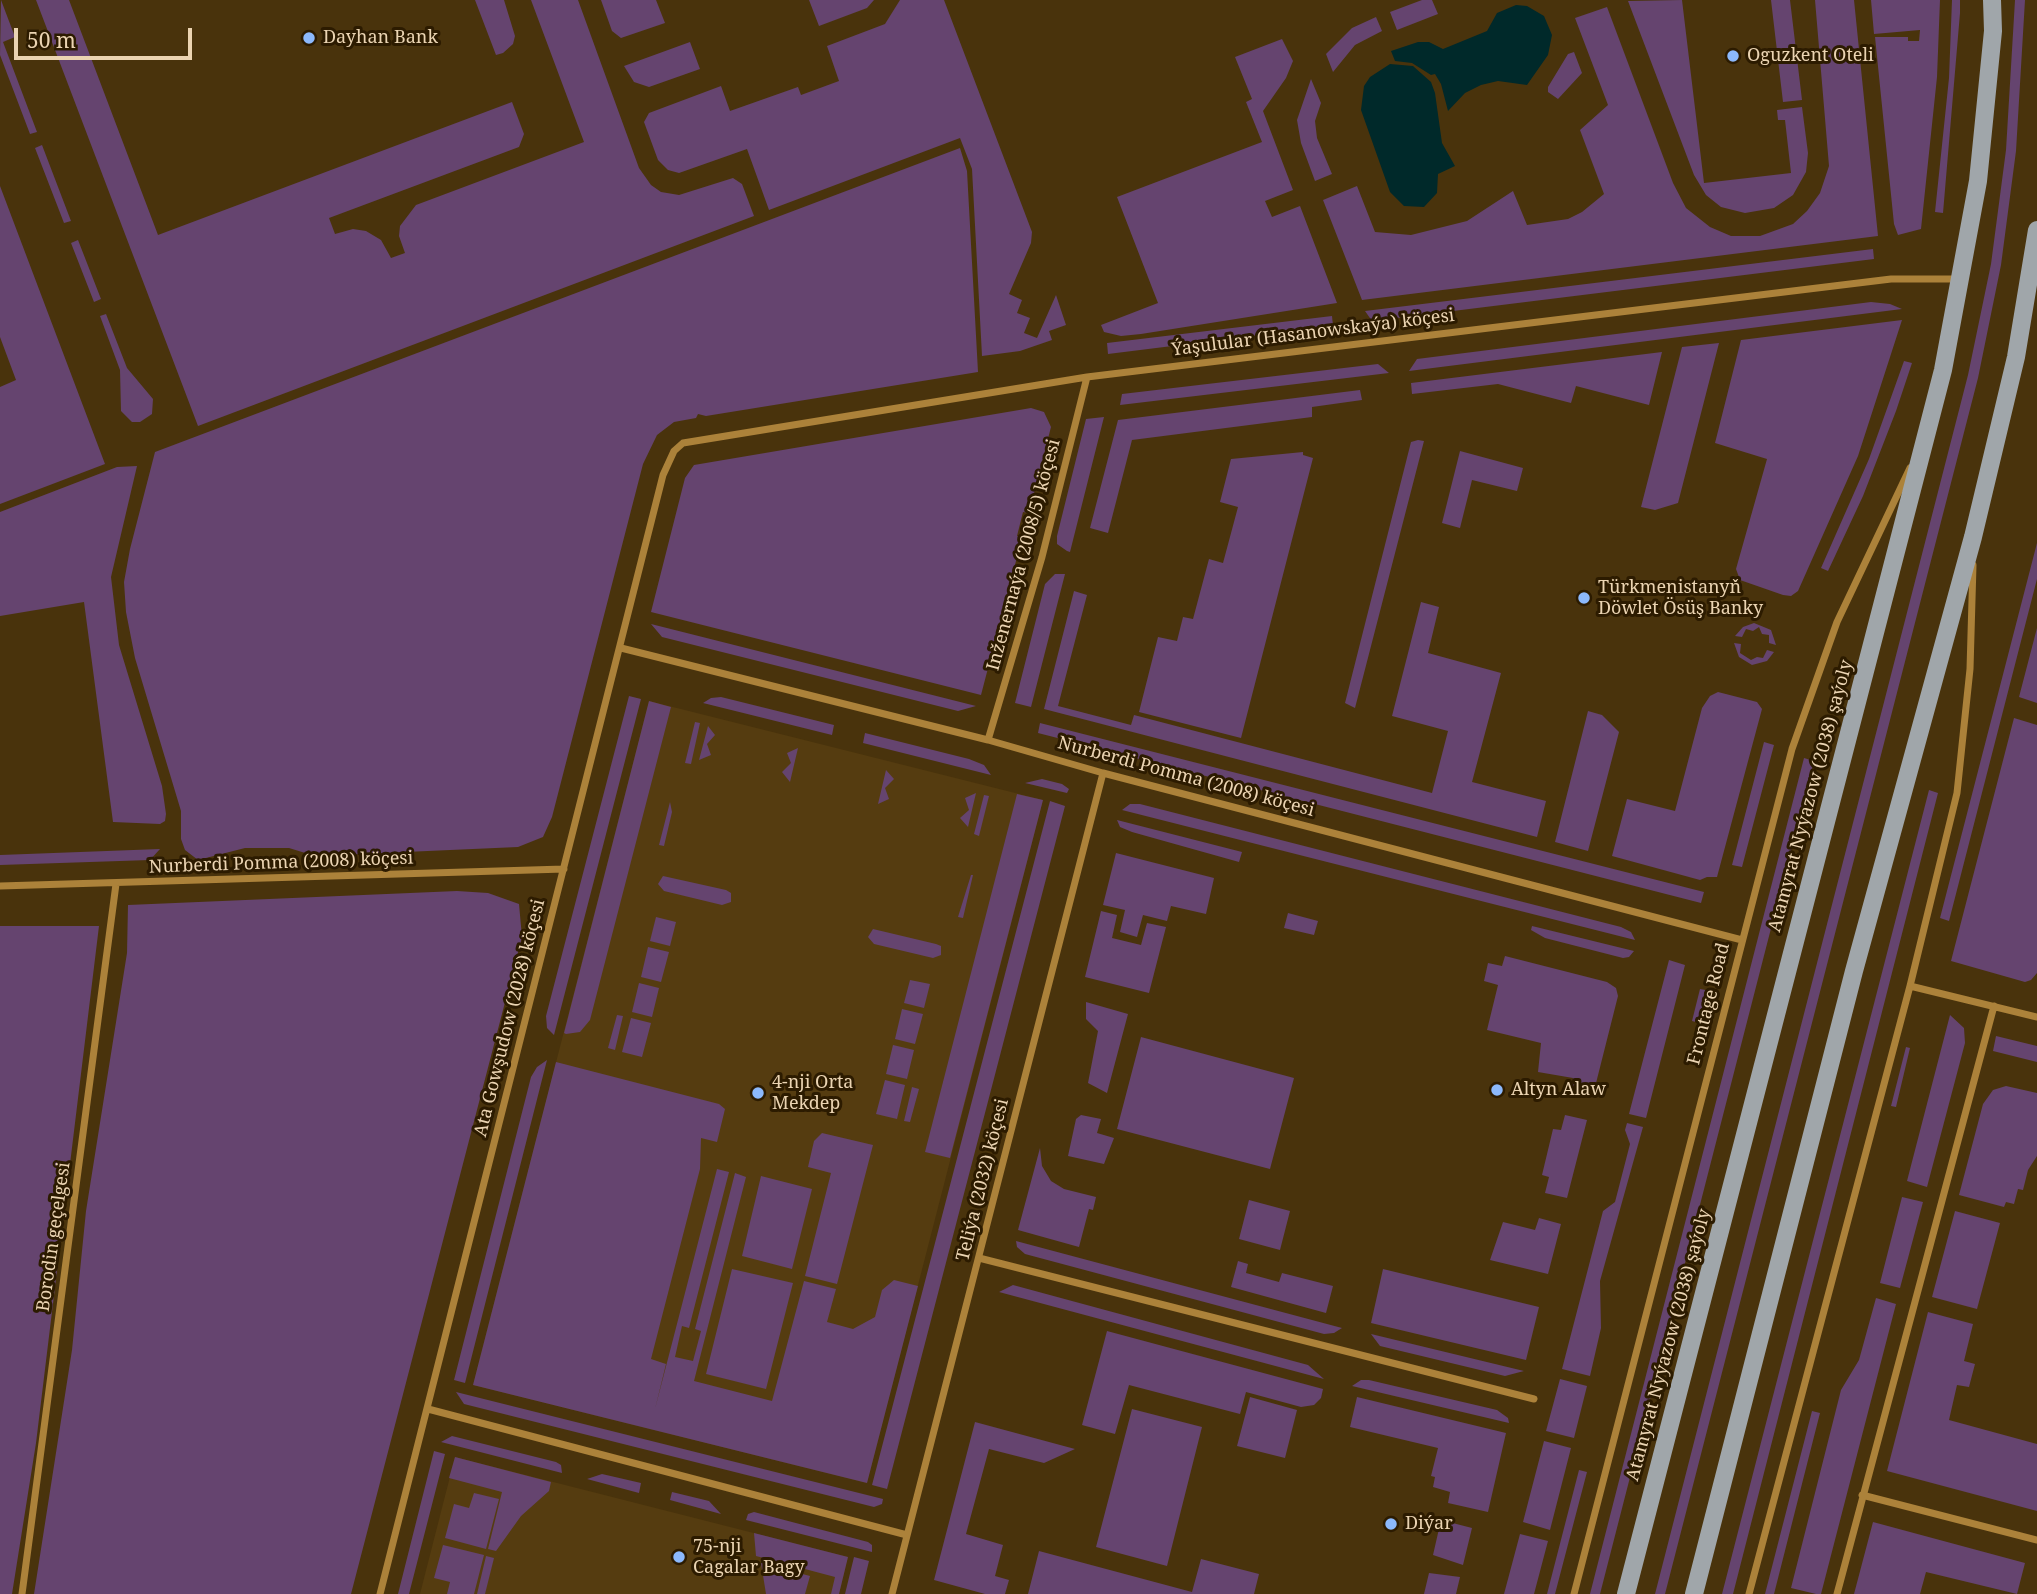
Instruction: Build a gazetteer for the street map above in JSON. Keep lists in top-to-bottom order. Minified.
{"streets":{"main road":["Atamyrat Nyýazow (2038) şaýoly"],"street":["Ýaşulular (Hasanowskaýa) köçesi","Inženernaýa (2008/5) köçesi","Nurberdi Pomma (2008) köçesi","Frontage Road","Ata Gowşudow (2028) köçesi","Teliýa (2032) köçesi","Borodin geçelgesi"]},"crossings":[["Ýaşulular (Hasanowskaýa) köçesi","Inženernaýa (2008/5) köçesi"],["Ýaşulular (Hasanowskaýa) köçesi","Atamyrat Nyýazow (2038) şaýoly"],["Ýaşulular (Hasanowskaýa) köçesi","Ata Gowşudow (2028) köçesi"],["Inženernaýa (2008/5) köçesi","Nurberdi Pomma (2008) köçesi"],["Nurberdi Pomma (2008) köçesi","Frontage Road"],["Nurberdi Pomma (2008) köçesi","Ata Gowşudow (2028) köçesi"],["Nurberdi Pomma (2008) köçesi","Teliýa (2032) köçesi"],["Nurberdi Pomma (2008) köçesi","Borodin geçelgesi"],["Atamyrat Nyýazow (2038) şaýoly","Frontage Road"]],"places":["Dayhan Bank","Oguzkent Oteli","Türkmenistanyň Döwlet Ösüş Banky","Altyn Alaw","4-nji Orta Mekdep","Diýar","75-nji Cagalar Bagy"],"scale_bar":"50 m"}
